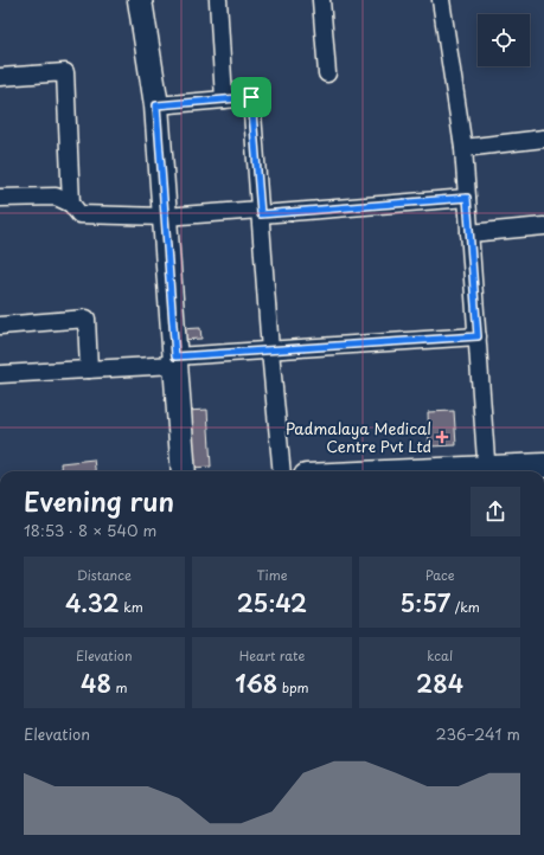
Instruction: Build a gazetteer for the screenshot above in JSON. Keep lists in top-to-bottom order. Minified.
{"places":{"health":["Padmalaya Medical Centre Pvt Ltd"]},"page":{"heading":["Evening run","18:53 · 8 × 540 m"],"stats":[["Distance","4.32 km"],["Time","25:42"],["Pace","5:57 /km"],["Elevation","48 m"],["Heart rate","168 bpm"],["kcal","284"]],"chart":["Elevation","236–241 m"]}}
